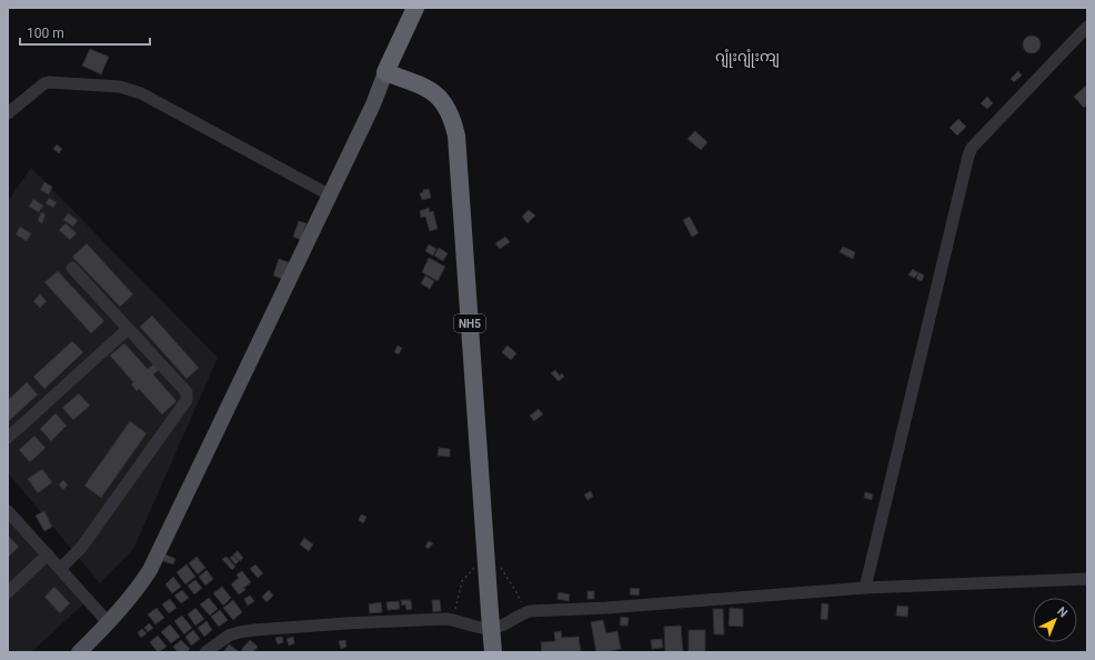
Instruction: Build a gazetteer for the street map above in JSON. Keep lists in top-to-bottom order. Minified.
{"streets":{"highway":["NH5"]},"districts":["ဂျုံးဂျုံးကျ"],"scale_bar":"100 m","north":"top right"}
